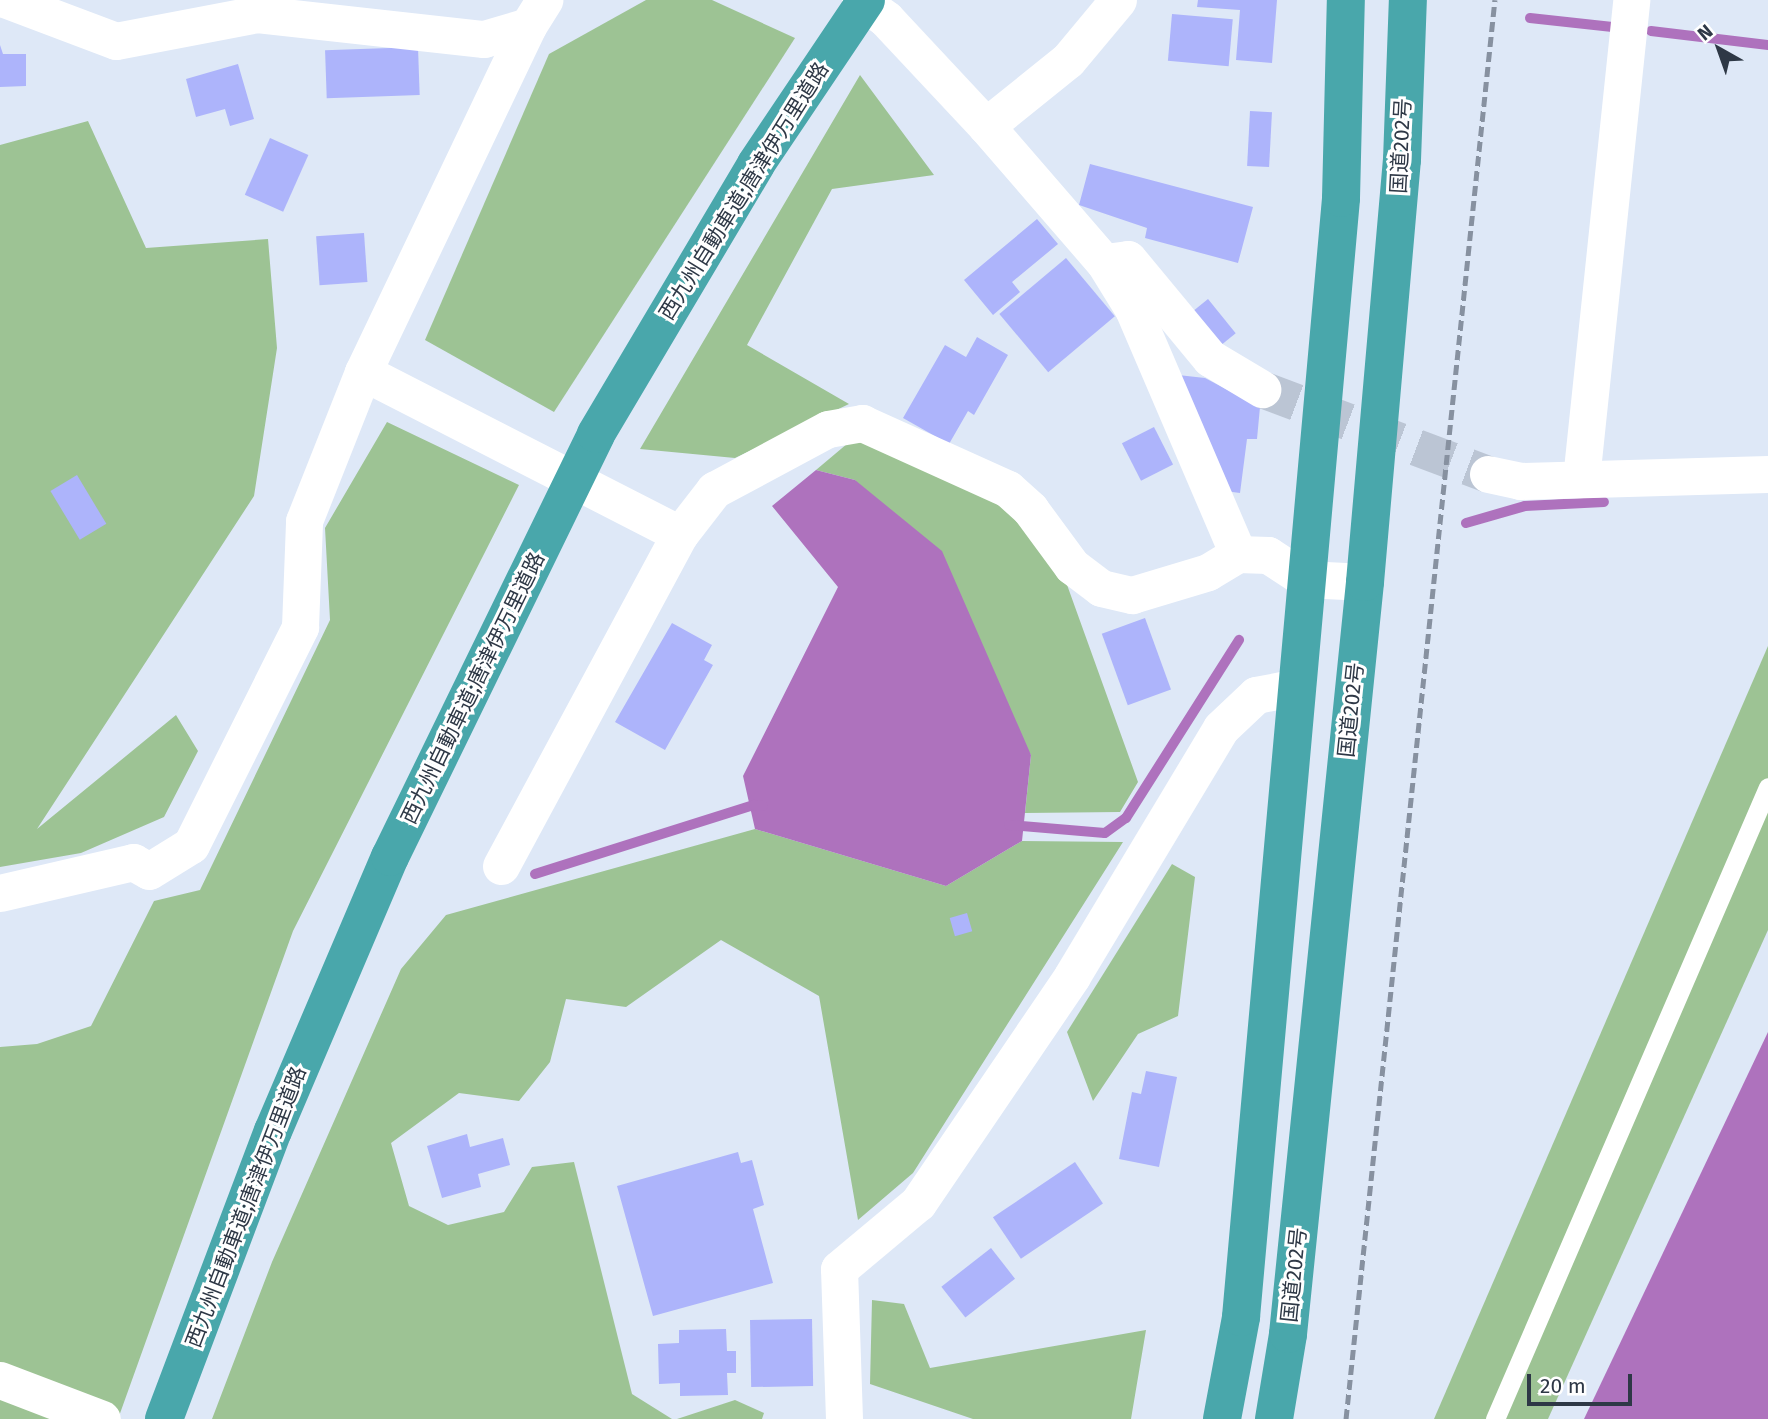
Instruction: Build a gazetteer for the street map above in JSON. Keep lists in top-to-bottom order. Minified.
{"streets":{"highway":["国道202号","西九州自動車道;唐津伊万里道路"]},"scale_bar":"20 m","north":"top left"}
